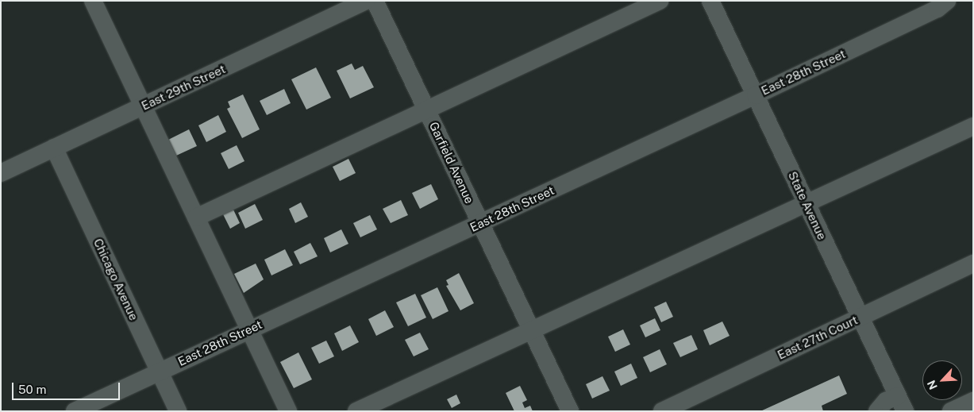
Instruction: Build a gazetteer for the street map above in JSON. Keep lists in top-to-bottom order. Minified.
{"streets":{"street":["East 28th Street","East 29th Street","Garfield Avenue","State Avenue","Chicago Avenue","East 27th Court"]},"crossings":[["East 28th Street","Garfield Avenue"],["East 28th Street","State Avenue"],["East 28th Street","Chicago Avenue"],["East 29th Street","Chicago Avenue"],["State Avenue","East 27th Court"]],"scale_bar":"50 m","north":"bottom left"}
